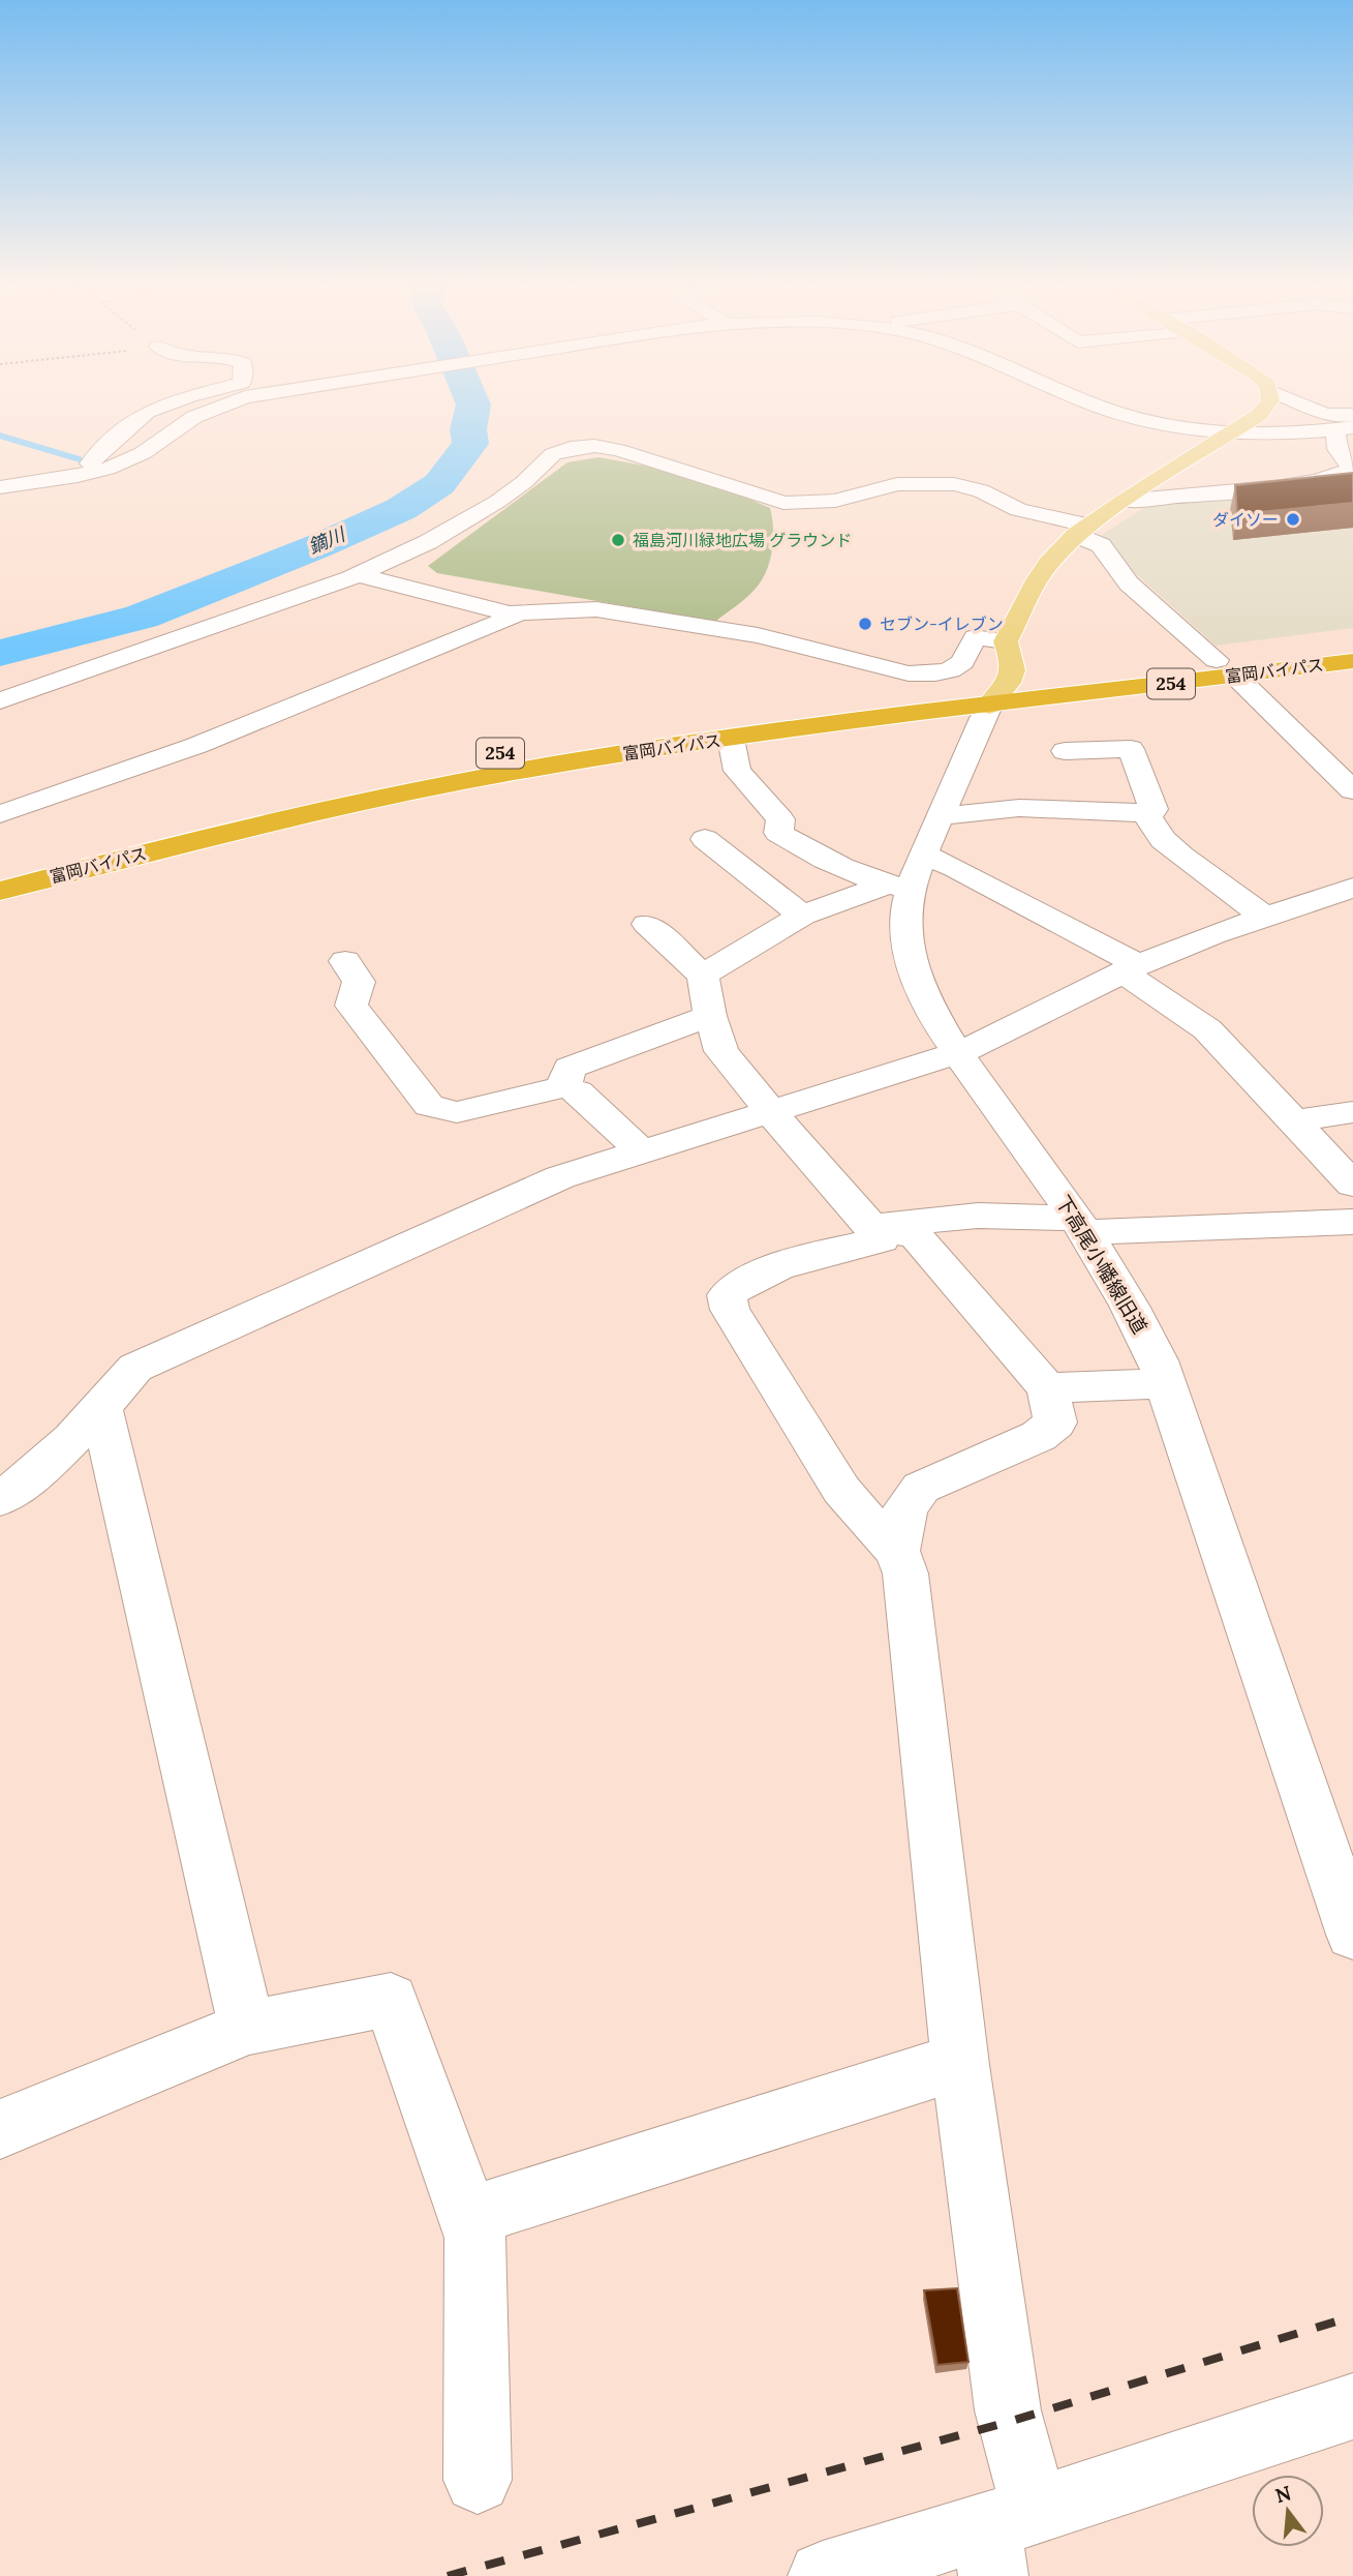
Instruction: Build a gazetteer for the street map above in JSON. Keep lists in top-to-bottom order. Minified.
{"streets":{"highway":["富岡バイパス","254"],"street":["下高尾小幡線旧道"]},"crossings":[["富岡バイパス","下高尾小幡線旧道"]],"water":["鏑川"],"places":["ダイソー","福島河川緑地広場 グラウンド","セブン-イレブン"],"north":"top"}
